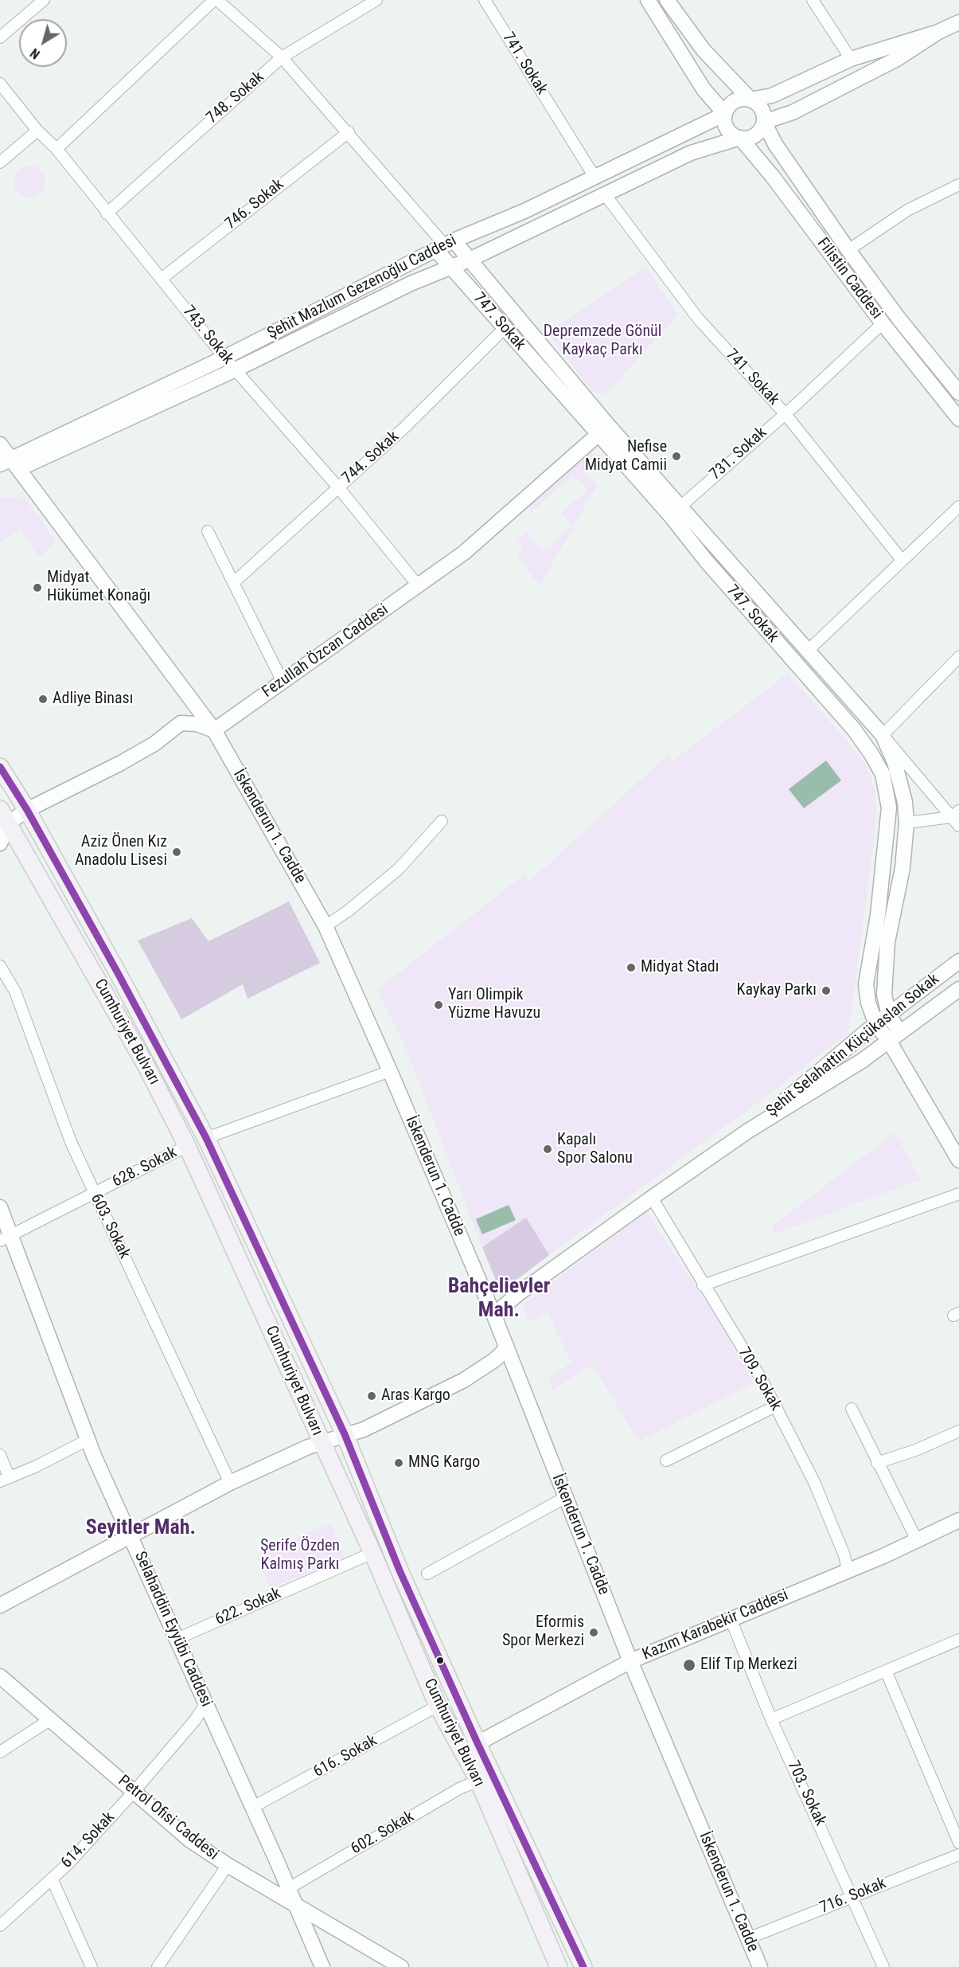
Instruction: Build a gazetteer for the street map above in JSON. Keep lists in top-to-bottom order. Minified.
{"streets":{"main road":["Cumhuriyet Bulvarı"],"street":["741. Sokak","748. Sokak","746. Sokak","Filistin Caddesi","Şehit Mazlum Gezenoğlu Caddesi","747. Sokak","743. Sokak","731. Sokak","744. Sokak","Fezullah Özcan Caddesi","İskenderun 1. Cadde","Şehit Selahattin Küçükaslan Sokak","628. Sokak","603. Sokak","709. Sokak","622. Sokak","Kazım Karabekir Caddesi","Selahaddin Eyyübi Caddesi","616. Sokak","703. Sokak","Petrol Ofisi Caddesi","602. Sokak","614. Sokak","716. Sokak"]},"crossings":[["741. Sokak","Şehit Mazlum Gezenoğlu Caddesi"],["741. Sokak","731. Sokak"],["748. Sokak","747. Sokak"],["748. Sokak","743. Sokak"],["746. Sokak","747. Sokak"],["746. Sokak","743. Sokak"],["Filistin Caddesi","Şehit Mazlum Gezenoğlu Caddesi"],["Filistin Caddesi","731. Sokak"],["Şehit Mazlum Gezenoğlu Caddesi","747. Sokak"],["Şehit Mazlum Gezenoğlu Caddesi","743. Sokak"],["Şehit Mazlum Gezenoğlu Caddesi","İskenderun 1. Cadde"],["747. Sokak","744. Sokak"],["747. Sokak","Fezullah Özcan Caddesi"],["747. Sokak","Şehit Selahattin Küçükaslan Sokak"],["743. Sokak","744. Sokak"],["743. Sokak","Fezullah Özcan Caddesi"],["Fezullah Özcan Caddesi","İskenderun 1. Cadde"],["İskenderun 1. Cadde","Şehit Selahattin Küçükaslan Sokak"],["İskenderun 1. Cadde","Kazım Karabekir Caddesi"],["İskenderun 1. Cadde","716. Sokak"],["Cumhuriyet Bulvarı","628. Sokak"],["Cumhuriyet Bulvarı","622. Sokak"],["Cumhuriyet Bulvarı","Kazım Karabekir Caddesi"],["Cumhuriyet Bulvarı","616. Sokak"],["Cumhuriyet Bulvarı","602. Sokak"],["Şehit Selahattin Küçükaslan Sokak","709. Sokak"],["628. Sokak","603. Sokak"],["628. Sokak","Selahaddin Eyyübi Caddesi"],["709. Sokak","Kazım Karabekir Caddesi"],["622. Sokak","Selahaddin Eyyübi Caddesi"],["Kazım Karabekir Caddesi","703. Sokak"],["Selahaddin Eyyübi Caddesi","616. Sokak"],["Selahaddin Eyyübi Caddesi","Petrol Ofisi Caddesi"],["Selahaddin Eyyübi Caddesi","602. Sokak"],["Selahaddin Eyyübi Caddesi","614. Sokak"],["703. Sokak","716. Sokak"],["Petrol Ofisi Caddesi","614. Sokak"]],"districts":["Bahçelievler Mah.","Seyitler Mah."],"parks":["Depremzede Gönül Kaykaç Parkı","Şerife Özden Kalmış Parkı"],"places":["Nefise Midyat Camii","Midyat Hükümet Konağı","Adliye Binası","Aziz Önen Kız Anadolu Lisesi","Midyat Stadı","Kaykay Parkı","Yarı Olimpik Yüzme Havuzu","Kapalı Spor Salonu","Aras Kargo","MNG Kargo","Eformis Spor Merkezi","Elif Tıp Merkezi"],"north":"bottom left"}
